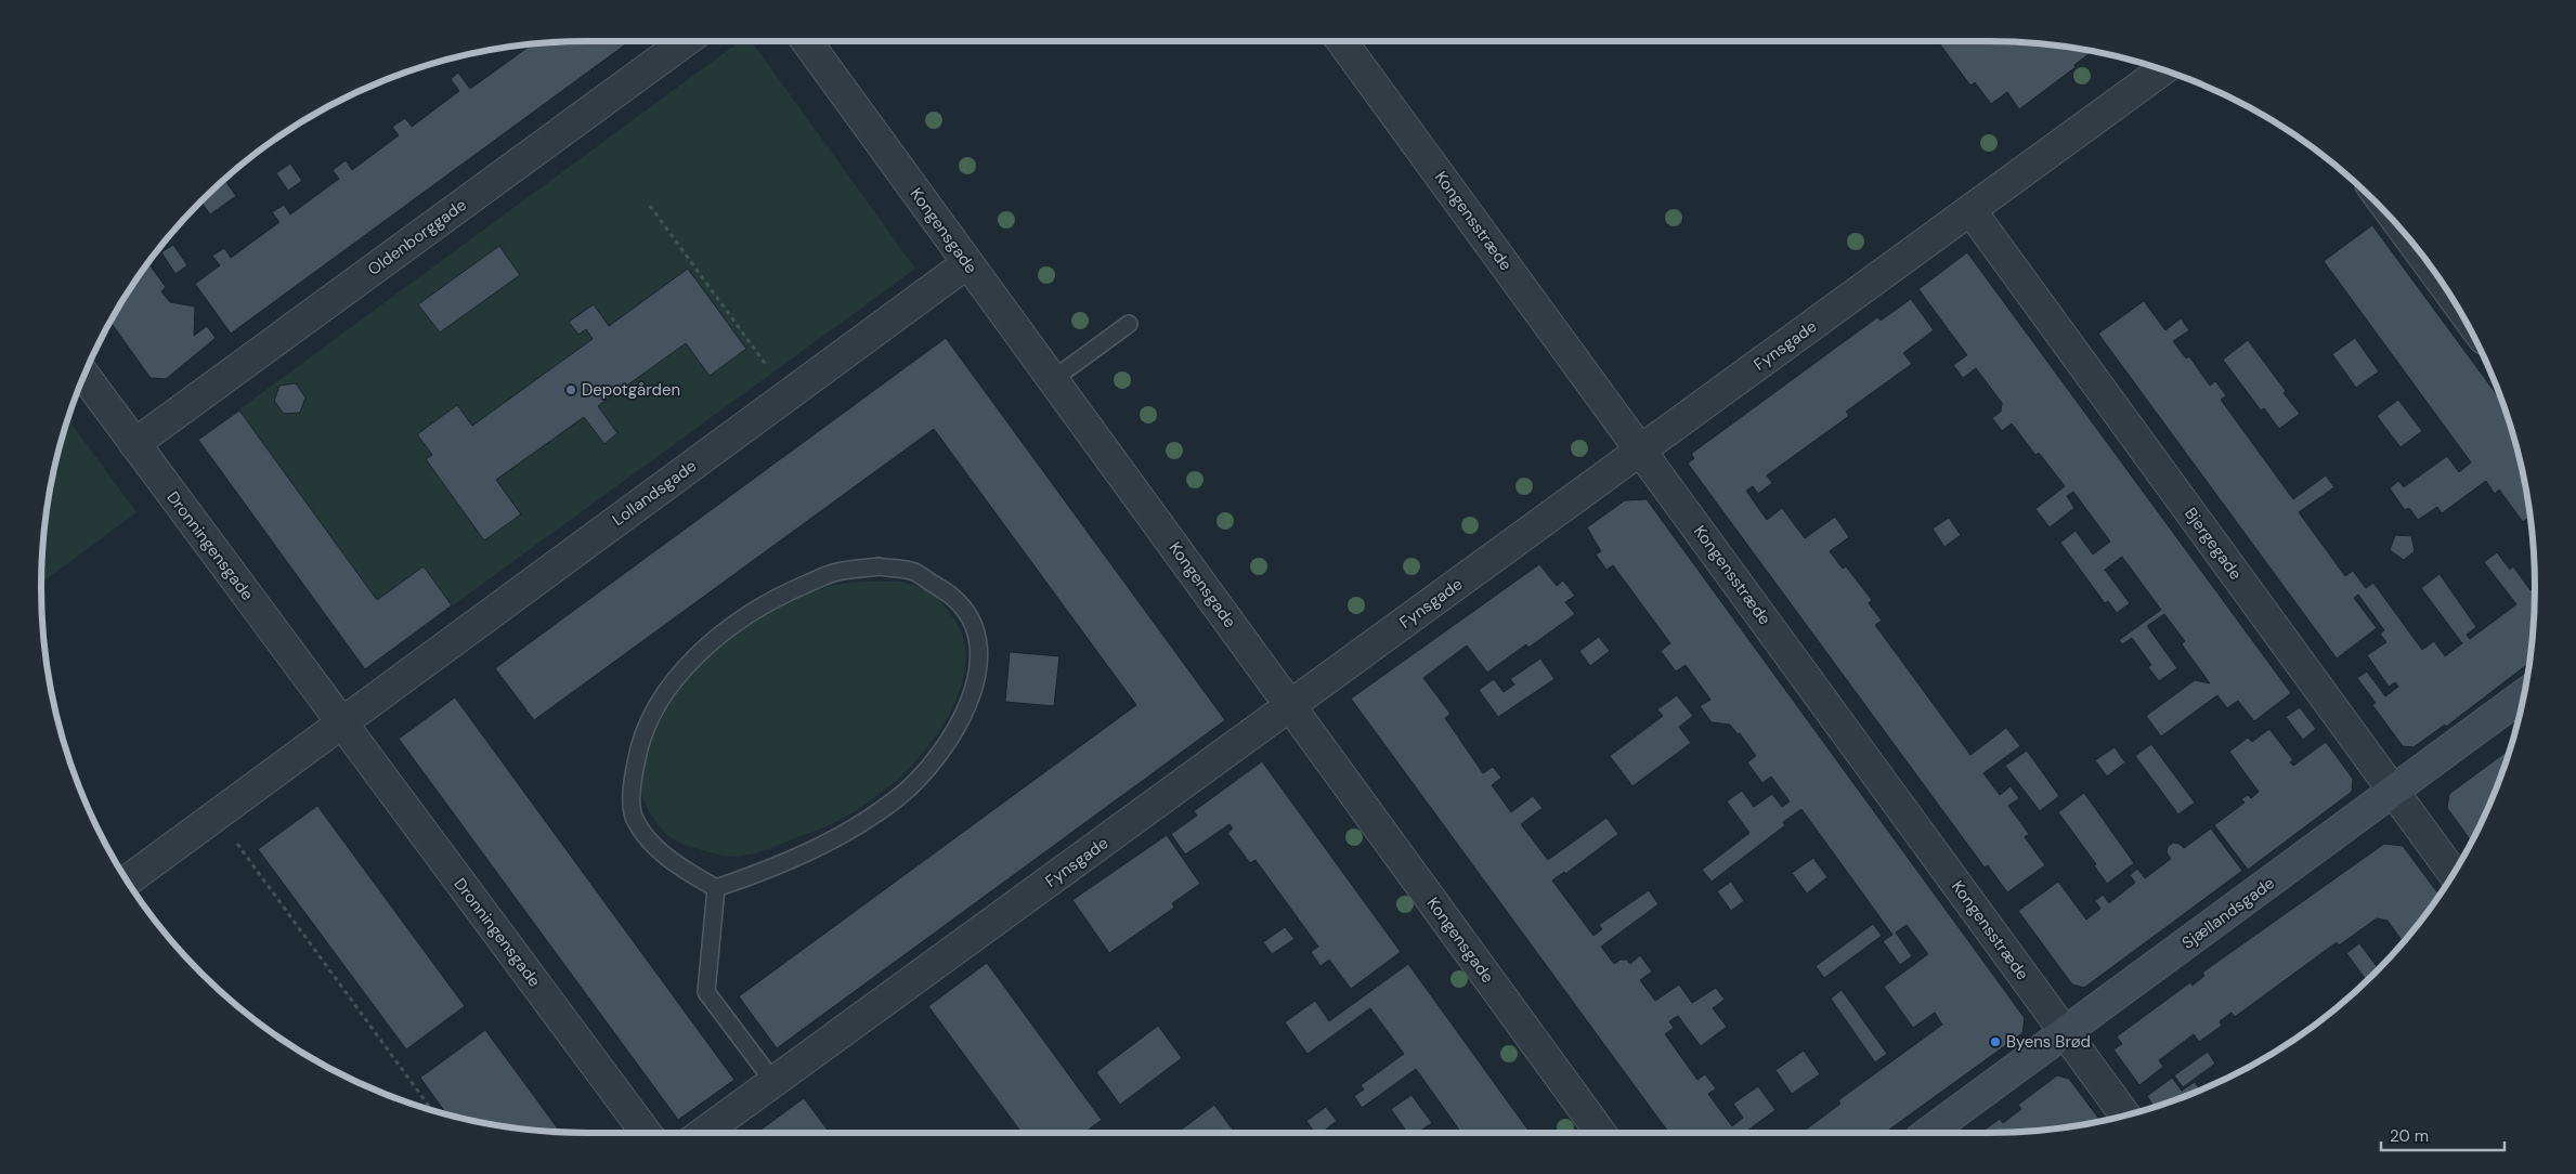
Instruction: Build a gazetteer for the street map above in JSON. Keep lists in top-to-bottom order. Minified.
{"streets":{"street":["Kongensstræde","Kongensgade","Oldenborggade","Fynsgade","Lollandsgade","Bjergegade","Dronningensgade","Sjællandsgade"]},"crossings":[["Kongensstræde","Fynsgade"],["Kongensstræde","Sjællandsgade"],["Kongensgade","Fynsgade"],["Kongensgade","Lollandsgade"],["Oldenborggade","Dronningensgade"],["Fynsgade","Bjergegade"],["Lollandsgade","Dronningensgade"],["Bjergegade","Sjællandsgade"]],"places":["Depotgården","Byens Brød"],"scale_bar":"20 m"}
